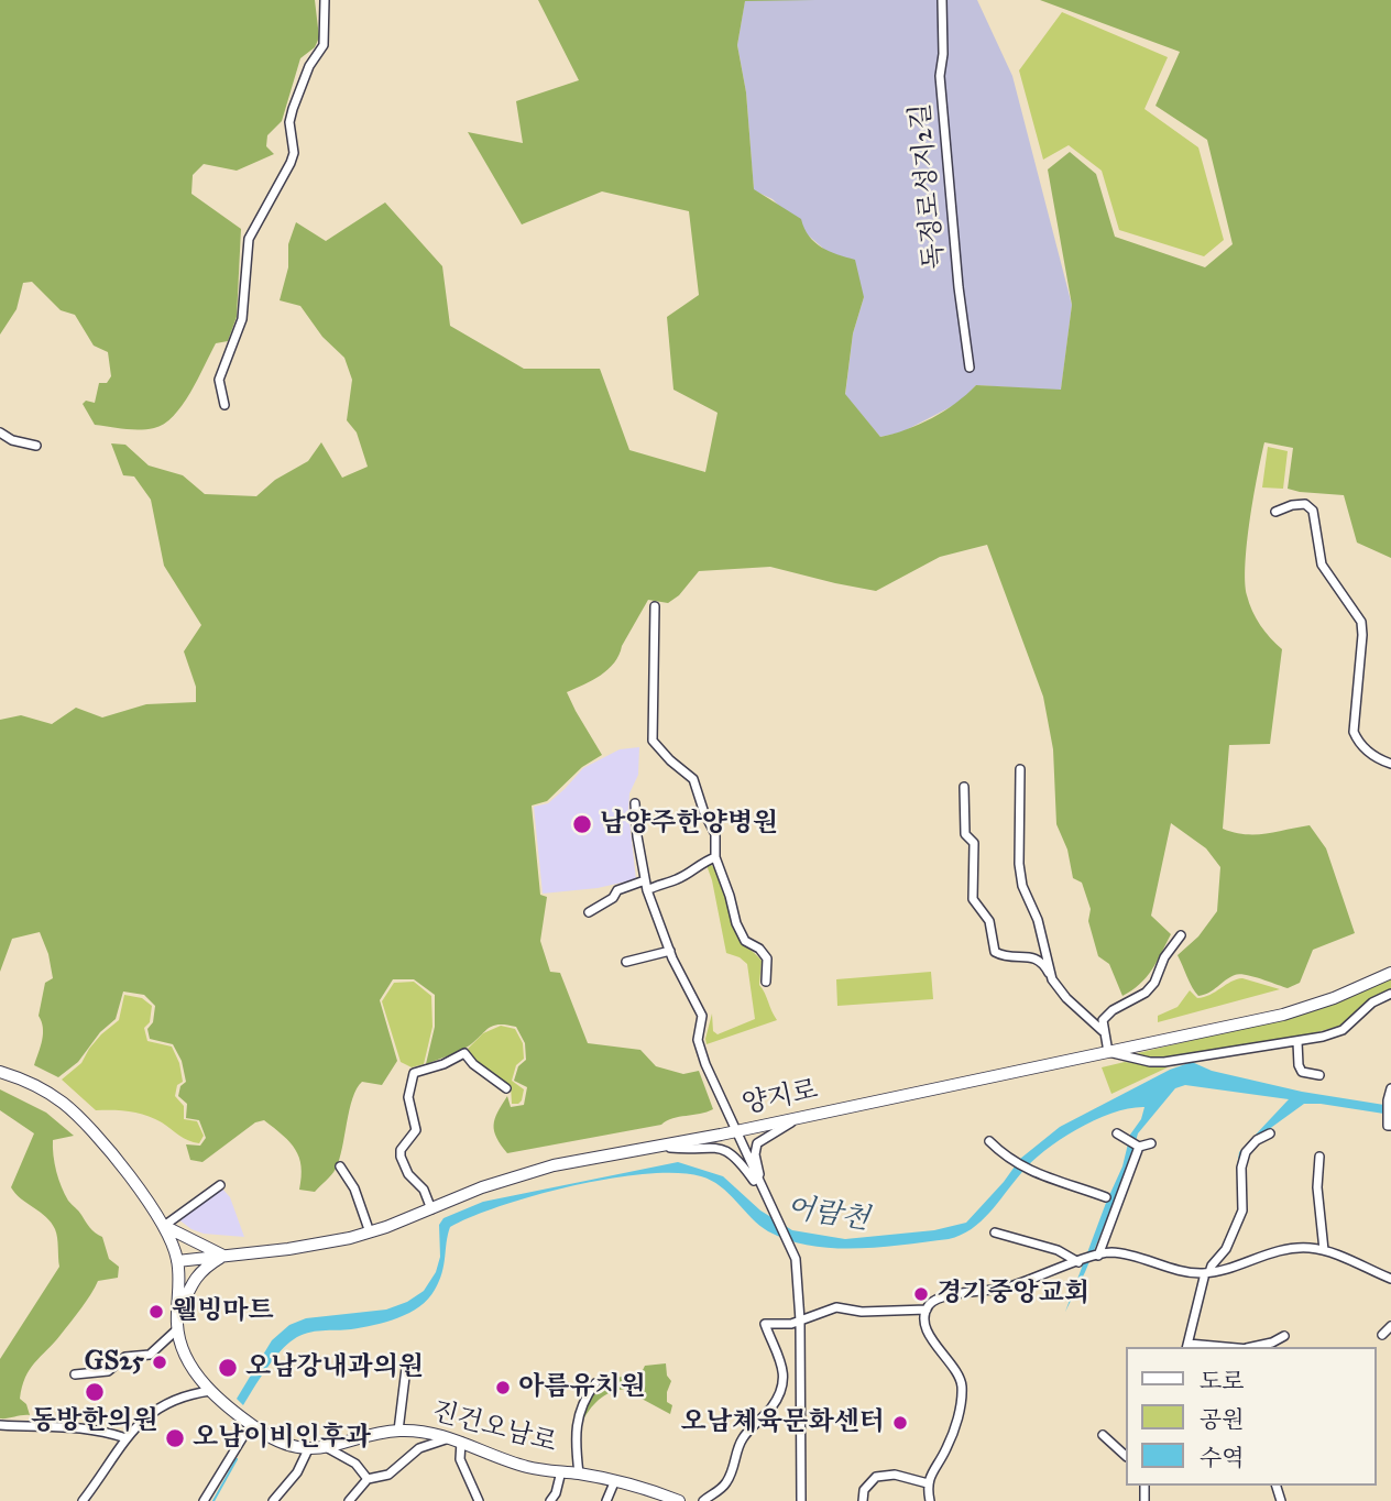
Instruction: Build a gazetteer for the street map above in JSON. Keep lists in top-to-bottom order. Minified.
{"streets":{"street":["독정로성지2길","양지로","진건오남로"]},"crossings":[["양지로","진건오남로"]],"water":["어람천"],"places":["남양주한양병원","경기중앙교회","웰빙마트","GS25","오남강내과의원","아름유치원","동방한의원","오남쳬육문화센터","오남이비인후과"],"legend":["도로","공원","수역"]}
